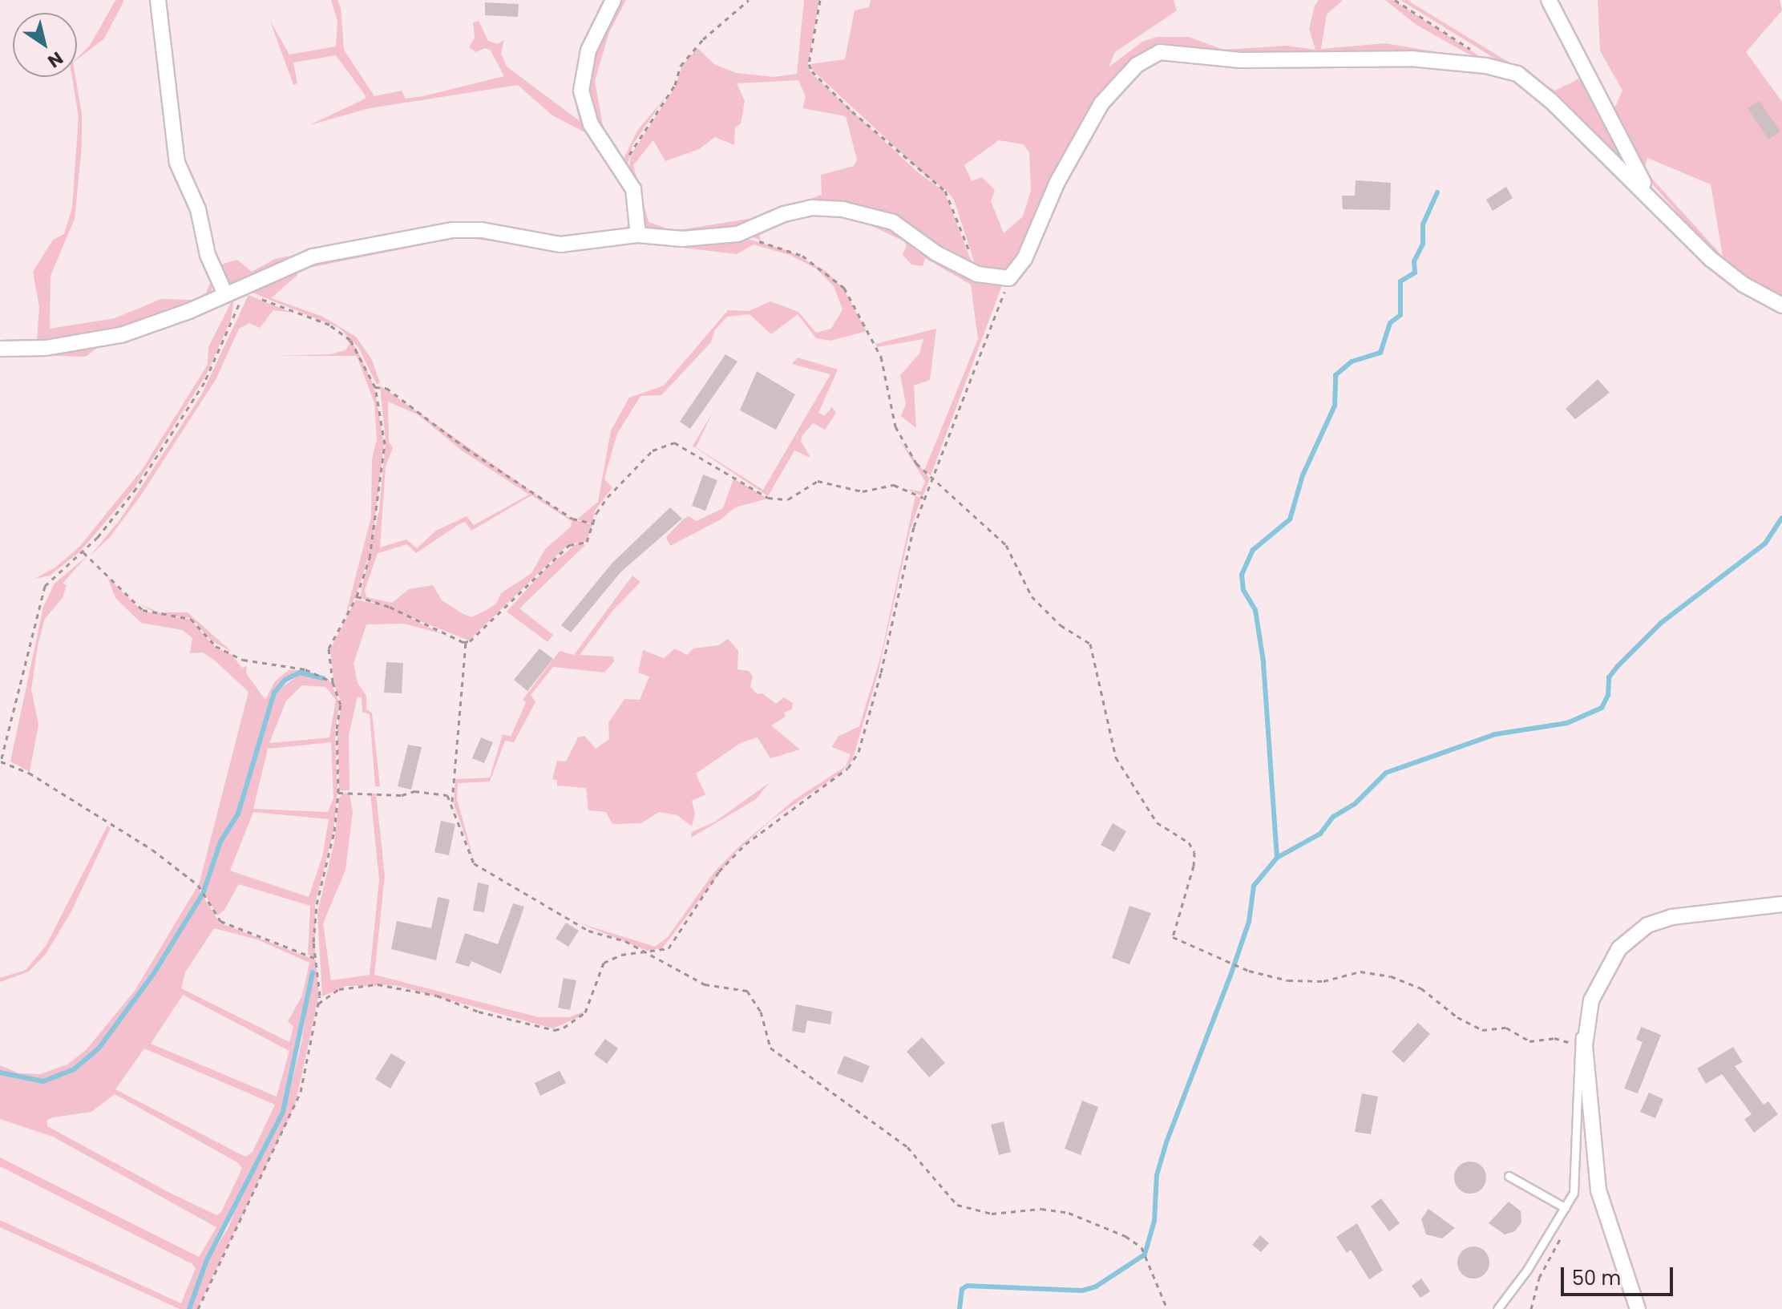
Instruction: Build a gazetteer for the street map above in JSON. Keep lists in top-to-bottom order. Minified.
{"scale_bar":"50 m","north":"bottom right"}
